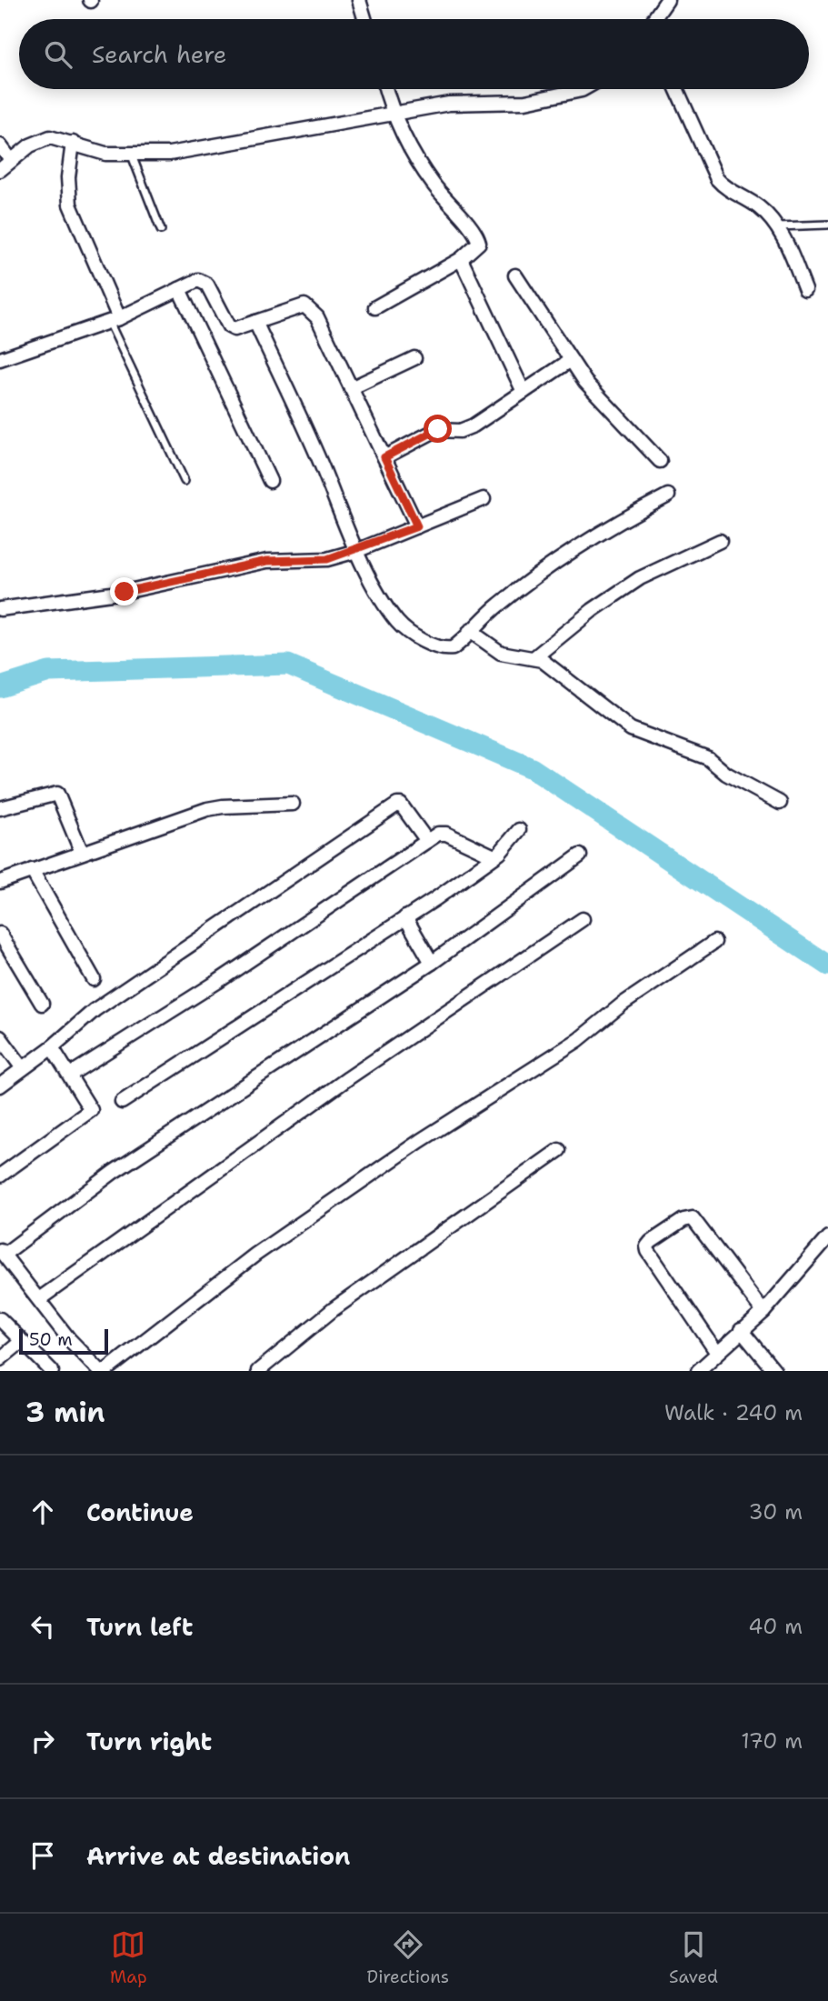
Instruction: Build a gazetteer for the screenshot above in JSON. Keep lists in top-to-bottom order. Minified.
{"scale_bar":"50 m","page":{"search":"Search here","scale":"50 m","heading":["3 min","Walk · 240 m"],"list":[["Continue","30 m"],["Turn left","40 m"],["Turn right","170 m"],"Arrive at destination"],"nav":["Map","Directions","Saved"]}}
